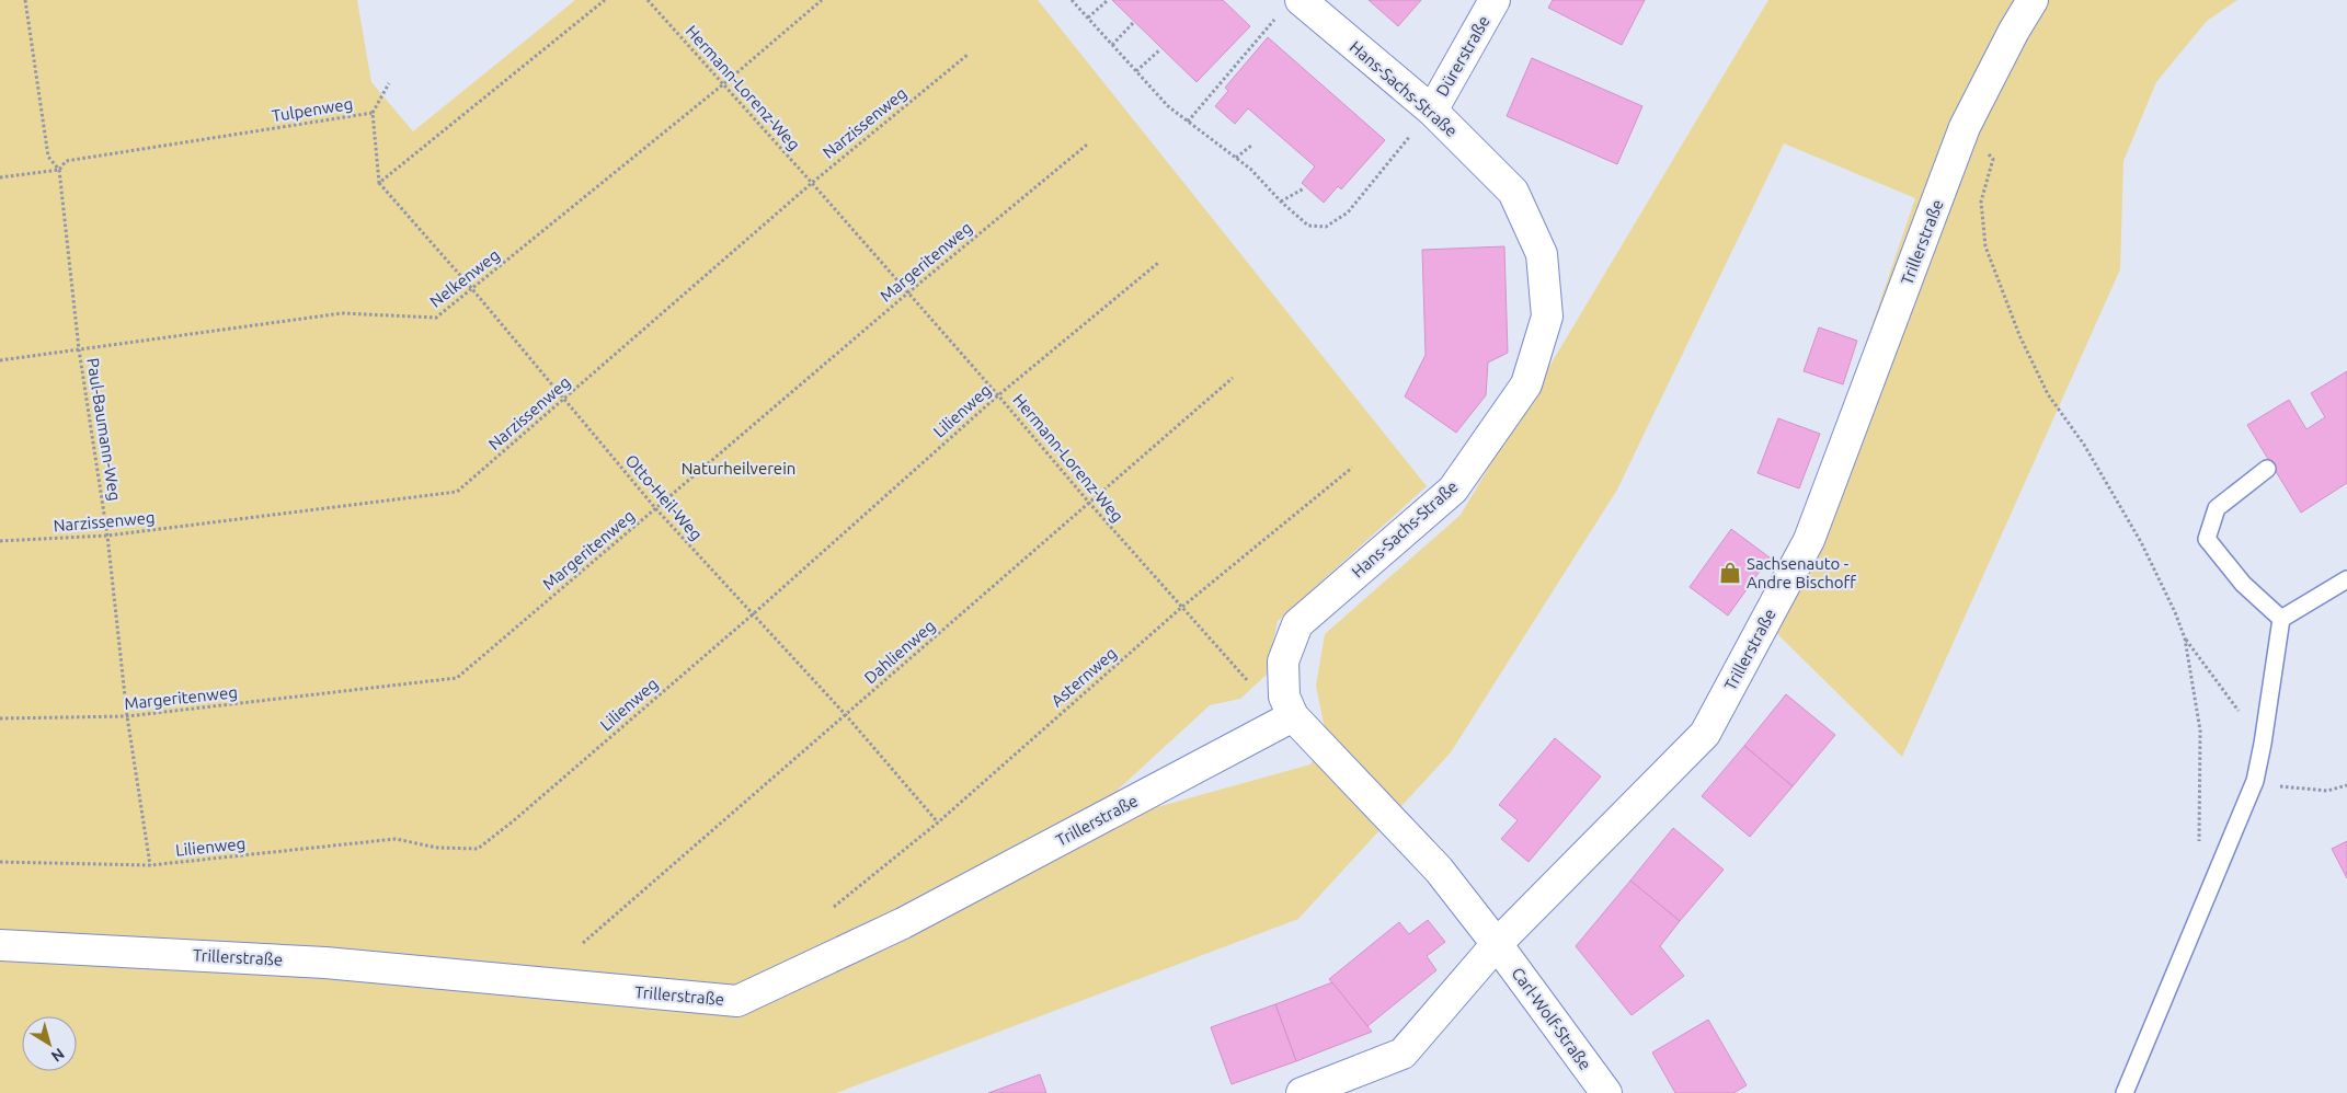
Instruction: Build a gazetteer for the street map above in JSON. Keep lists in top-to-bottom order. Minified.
{"streets":{"street":["Dürerstraße","Hans-Sachs-Straße","Trillerstraße","Carl-Wolf-Straße"],"path":["Hermann-Lorenz-Weg","Tulpenweg","Narzissenweg","Margeritenweg","Nelkenweg","Lilienweg","Paul-Baumann-Weg","Otto-Heil-Weg","Dahlienweg","Asternweg"]},"crossings":[["Dürerstraße","Hans-Sachs-Straße"],["Hermann-Lorenz-Weg","Hans-Sachs-Straße"],["Hermann-Lorenz-Weg","Narzissenweg"],["Hermann-Lorenz-Weg","Trillerstraße"],["Hermann-Lorenz-Weg","Margeritenweg"],["Hermann-Lorenz-Weg","Nelkenweg"],["Hermann-Lorenz-Weg","Lilienweg"],["Hermann-Lorenz-Weg","Dahlienweg"],["Hermann-Lorenz-Weg","Asternweg"],["Hans-Sachs-Straße","Trillerstraße"],["Tulpenweg","Paul-Baumann-Weg"],["Tulpenweg","Otto-Heil-Weg"],["Narzissenweg","Paul-Baumann-Weg"],["Narzissenweg","Otto-Heil-Weg"],["Trillerstraße","Carl-Wolf-Straße"],["Margeritenweg","Paul-Baumann-Weg"],["Margeritenweg","Otto-Heil-Weg"],["Nelkenweg","Paul-Baumann-Weg"],["Nelkenweg","Otto-Heil-Weg"],["Lilienweg","Paul-Baumann-Weg"],["Lilienweg","Otto-Heil-Weg"],["Otto-Heil-Weg","Dahlienweg"],["Otto-Heil-Weg","Asternweg"]],"parks":["Naturheilverein"],"places":{"shop":["Sachsenauto - Andre Bischoff"]},"north":"bottom right"}
